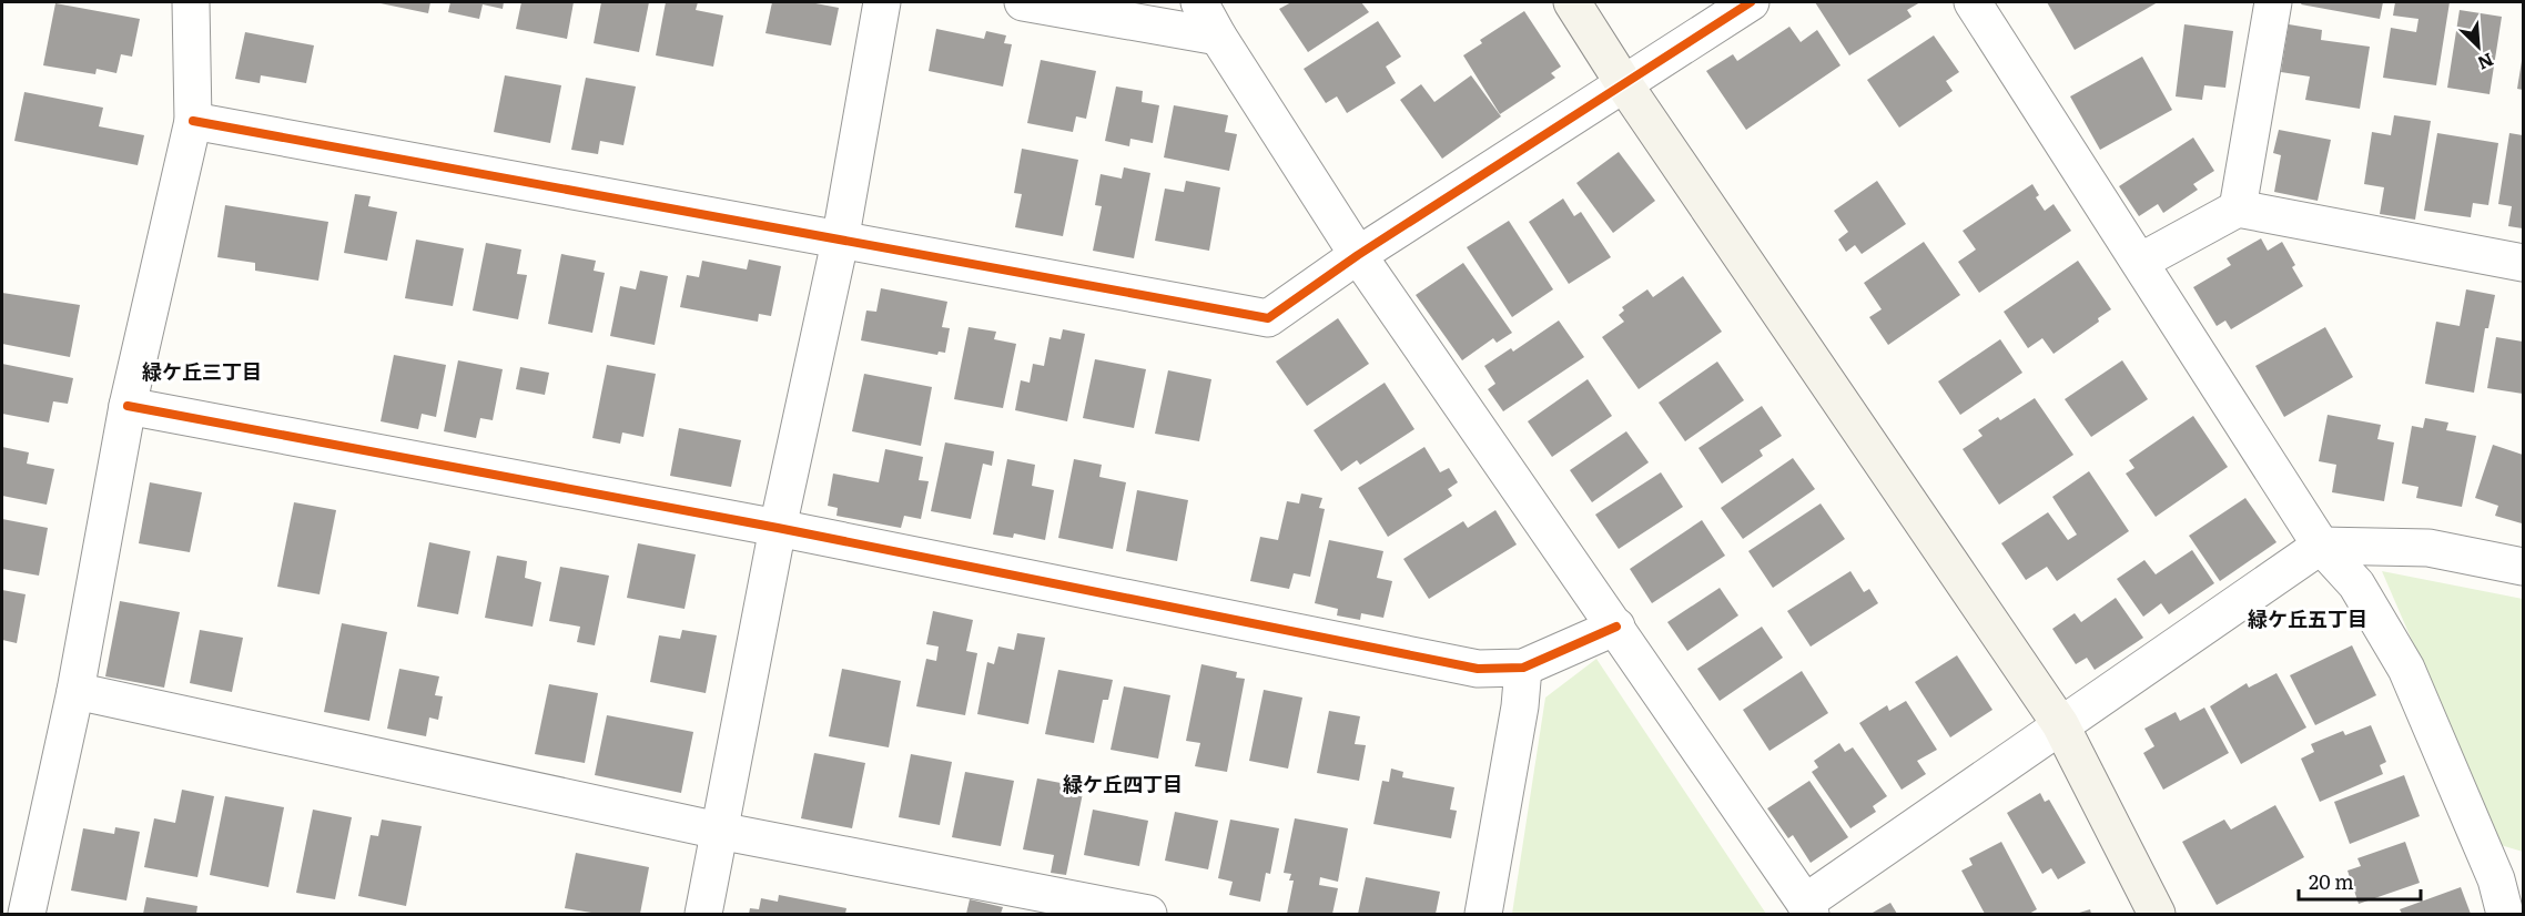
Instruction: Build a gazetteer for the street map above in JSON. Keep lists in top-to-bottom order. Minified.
{"districts":["緑ケ丘三丁目","緑ケ丘五丁目","緑ケ丘四丁目"],"scale_bar":"20 m","north":"bottom right"}
